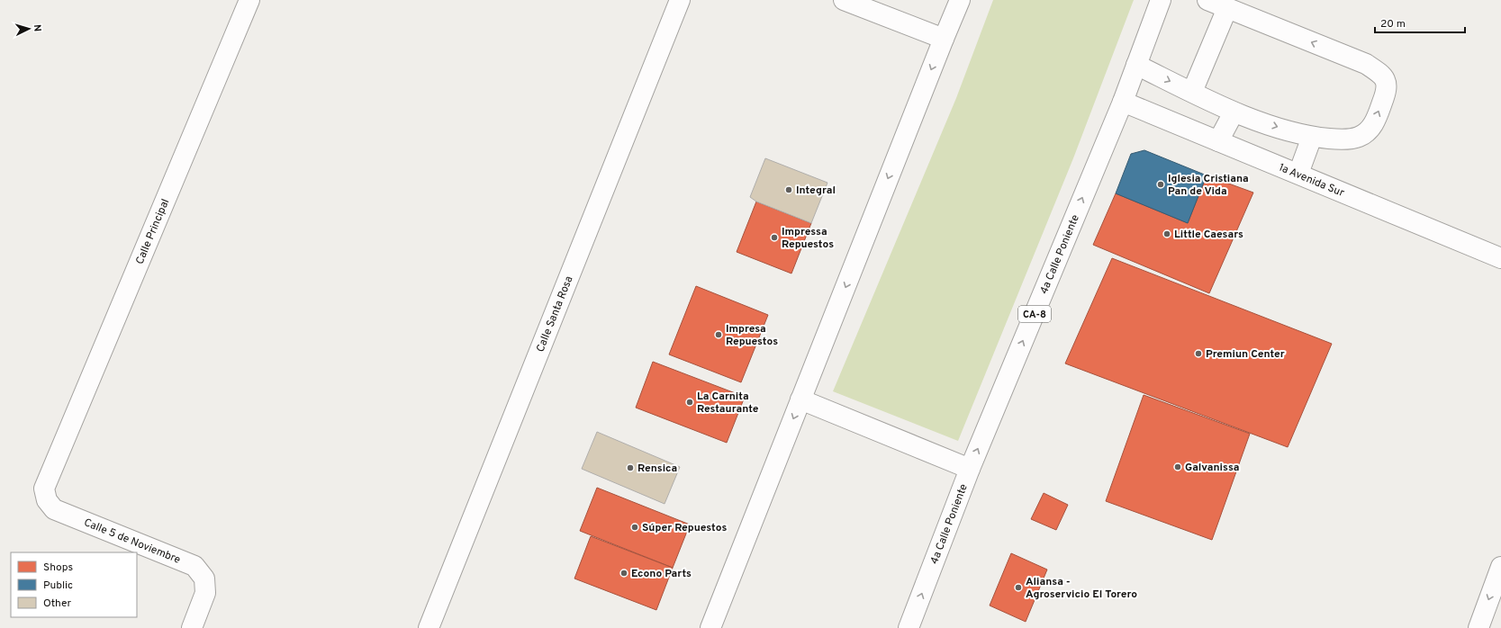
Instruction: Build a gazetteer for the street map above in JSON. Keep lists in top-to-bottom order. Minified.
{"streets":{"main road":["1a Avenida Sur","Calle Principal","4a Calle Poniente","Calle Santa Rosa","CA-8","Calle 5 de Noviembre"]},"crossings":[["1a Avenida Sur","4a Calle Poniente"],["Calle Principal","Calle 5 de Noviembre"]],"one_way":["4a Calle Poniente"],"places":["Iglesia Cristiana Pan de Vida","Integral","Little Caesars","Impressa Repuestos","Impresa Repuestos","Premiun Center","La Carnita Restaurante","Galvanissa","Rensica","Súper Repuestos","Econo Parts","Aliansa - Agroservicio El Torero"],"legend":["Shops","Public","Other"],"scale_bar":"20 m","north":"right"}
